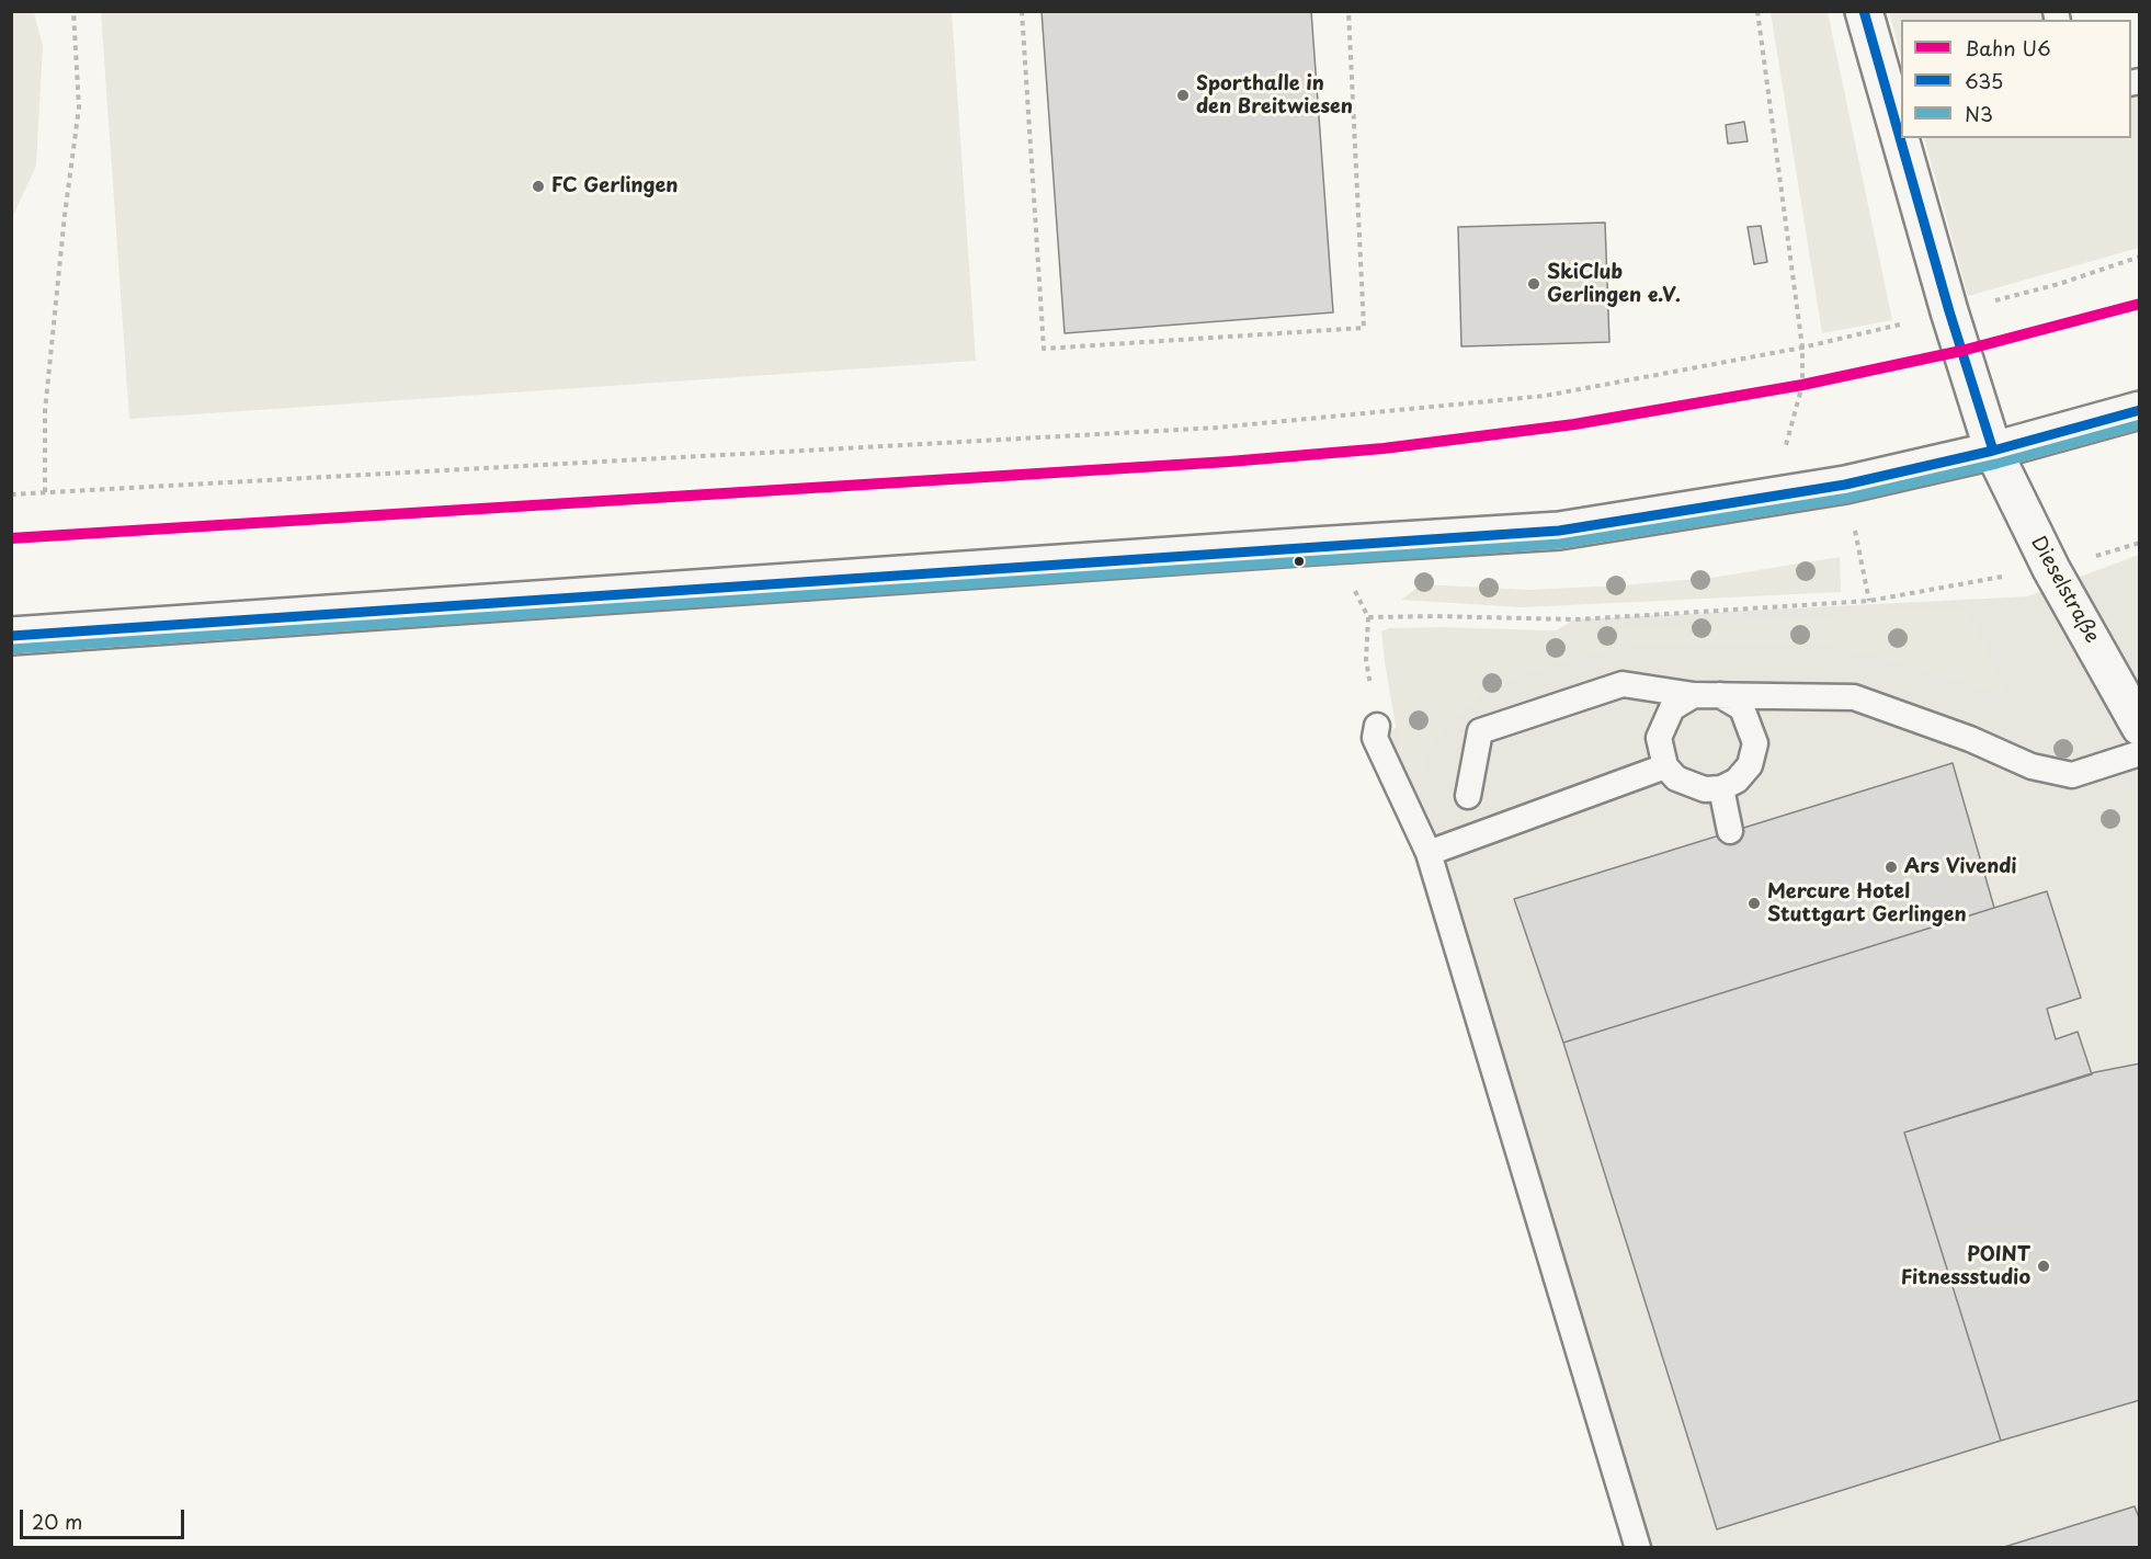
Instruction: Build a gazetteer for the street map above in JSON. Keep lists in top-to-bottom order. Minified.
{"streets":{"main road":["Dieselstraße"]},"places":["Sporthalle in den Breitwiesen","FC Gerlingen","SkiClub Gerlingen e.V.","Ars Vivendi","Mercure Hotel Stuttgart Gerlingen","POINT Fitnessstudio"],"lines":["transit line 635","rail line U6","transit line N3"],"legend":["Bahn U6","635","N3"],"scale_bar":"20 m"}
